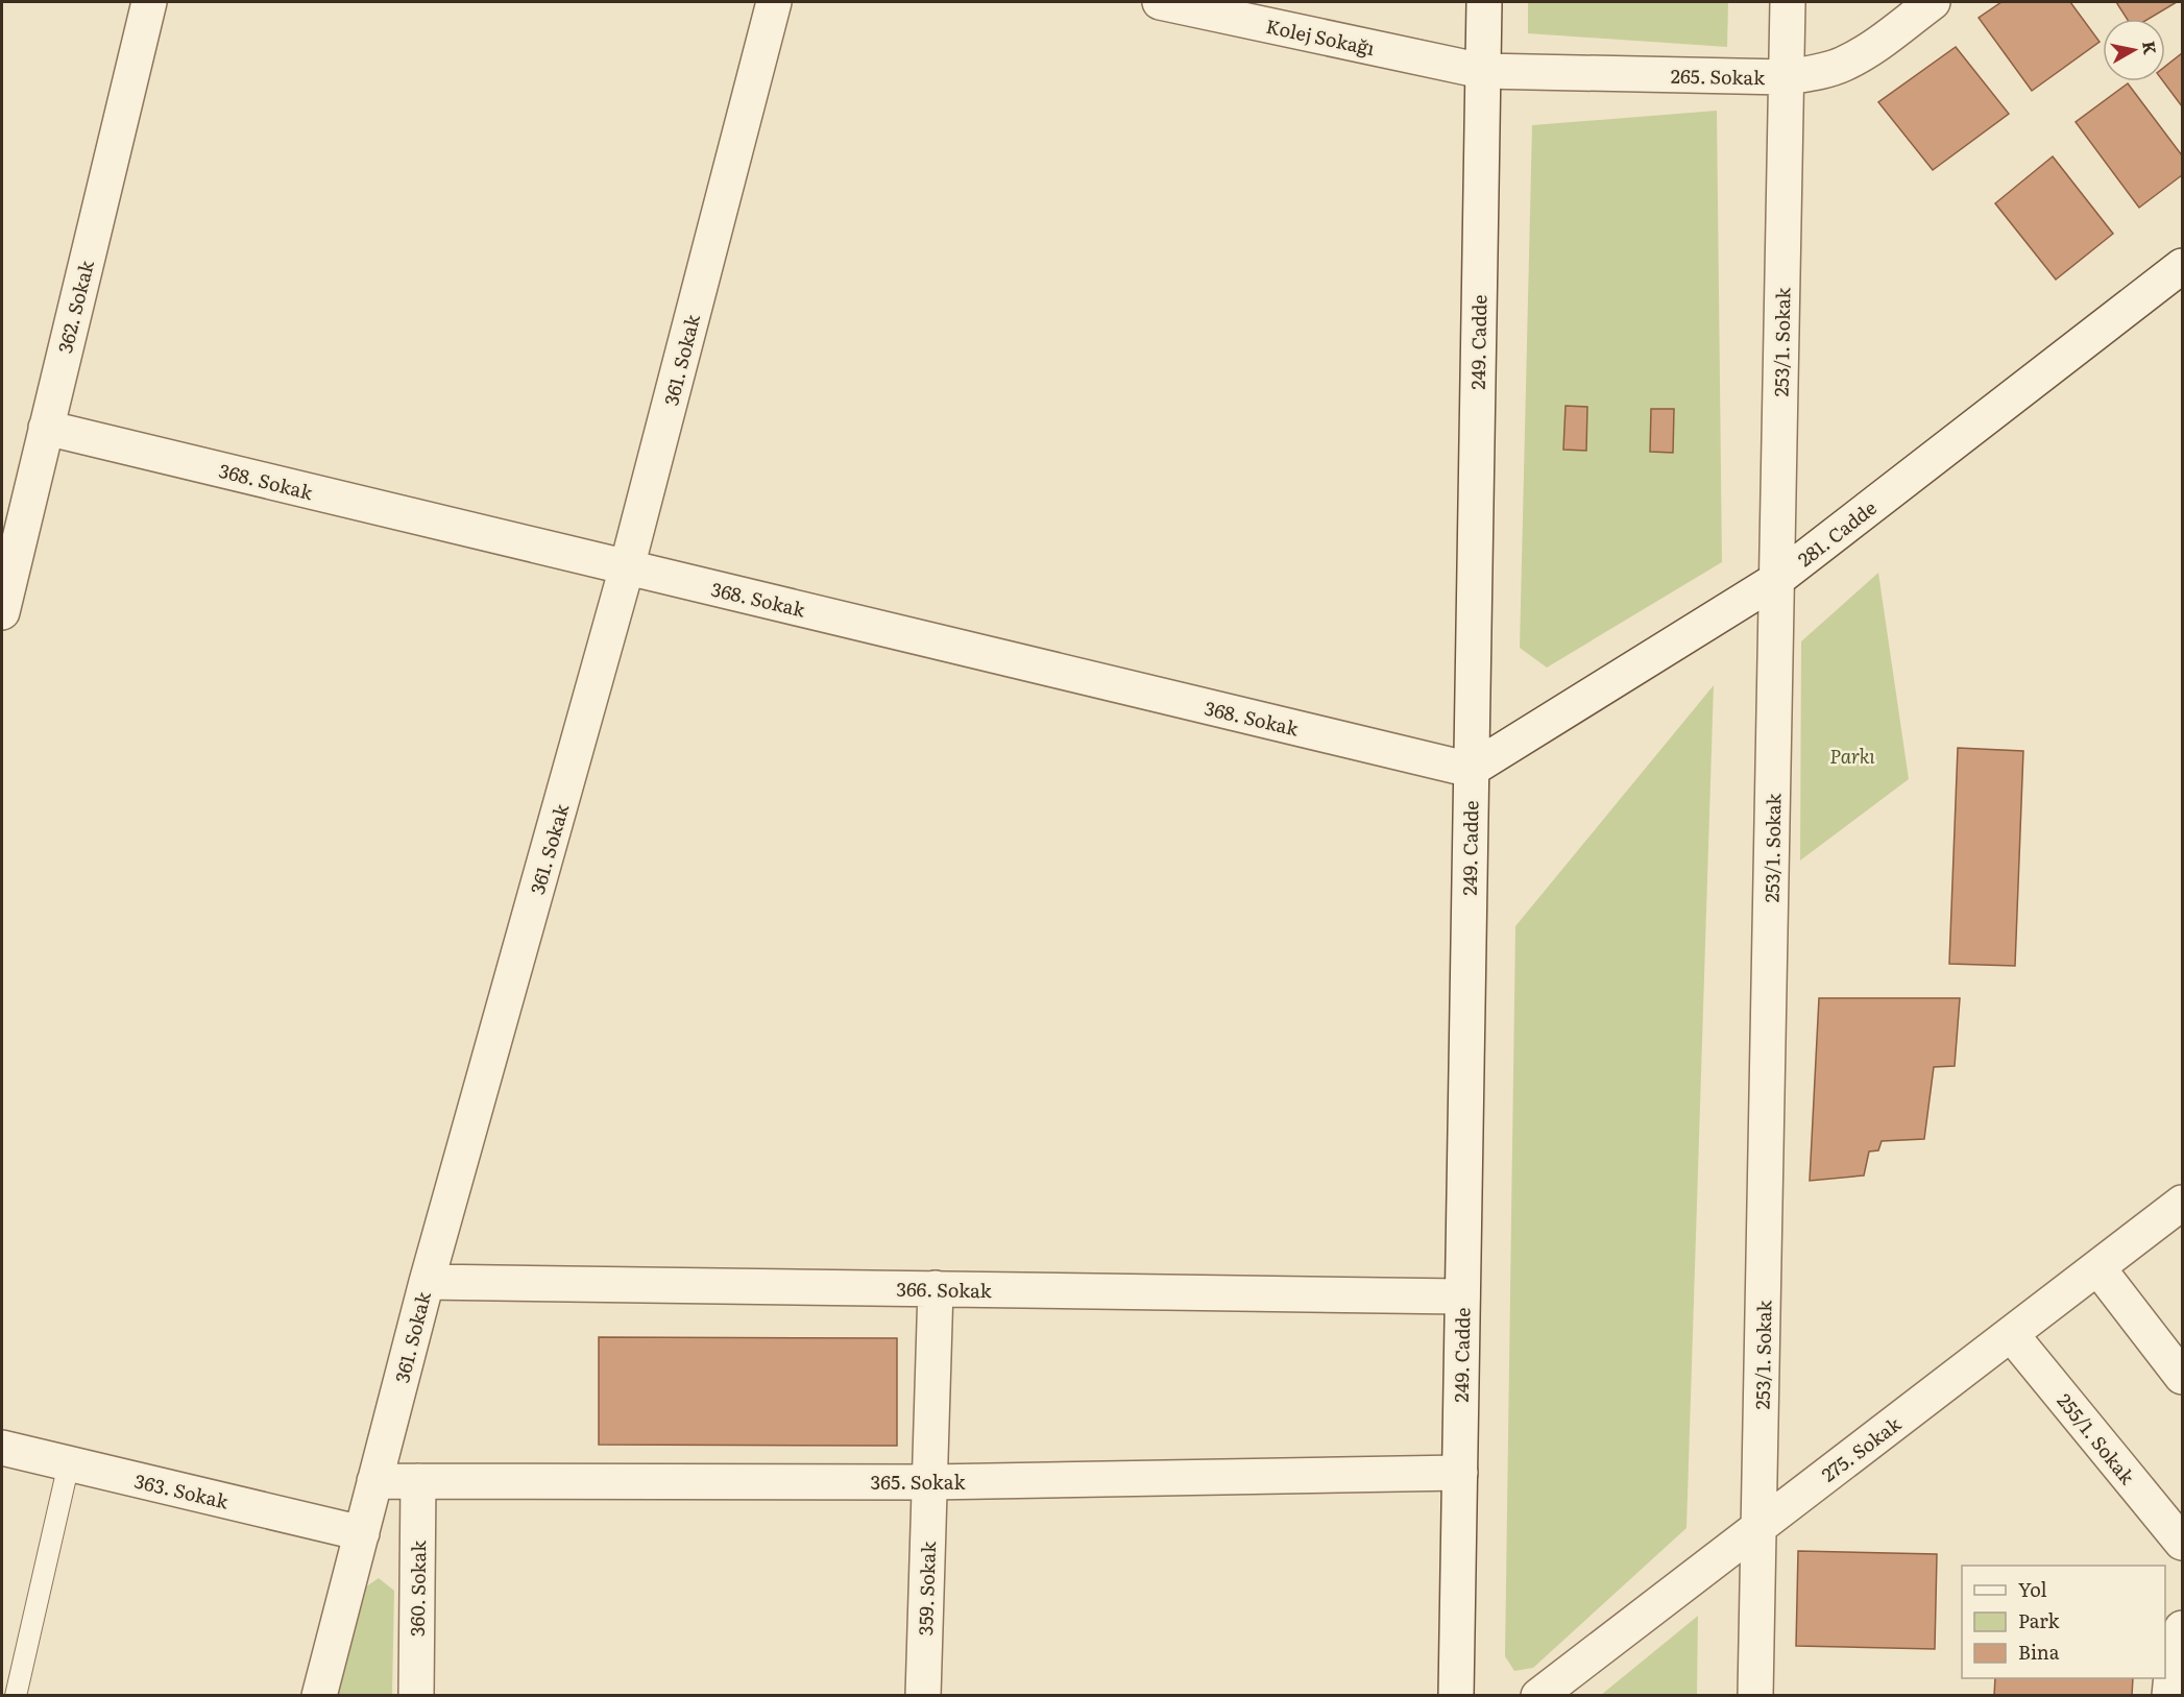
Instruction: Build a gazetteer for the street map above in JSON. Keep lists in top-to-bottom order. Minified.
{"streets":{"street":["Kolej Sokağı","265. Sokak","362. Sokak","249. Cadde","253/1. Sokak","361. Sokak","368. Sokak","281. Cadde","366. Sokak","255/1. Sokak","275. Sokak","365. Sokak","363. Sokak","360. Sokak","359. Sokak"]},"crossings":[["Kolej Sokağı","265. Sokak"],["Kolej Sokağı","249. Cadde"],["265. Sokak","249. Cadde"],["265. Sokak","253/1. Sokak"],["362. Sokak","368. Sokak"],["249. Cadde","368. Sokak"],["249. Cadde","281. Cadde"],["249. Cadde","366. Sokak"],["249. Cadde","365. Sokak"],["253/1. Sokak","281. Cadde"],["253/1. Sokak","275. Sokak"],["361. Sokak","368. Sokak"],["361. Sokak","366. Sokak"],["361. Sokak","365. Sokak"],["361. Sokak","363. Sokak"],["368. Sokak","281. Cadde"],["366. Sokak","359. Sokak"],["255/1. Sokak","275. Sokak"],["365. Sokak","360. Sokak"],["365. Sokak","359. Sokak"]],"parks":["Parkı"],"legend":["Yol","Park","Bina"],"north":"right"}
